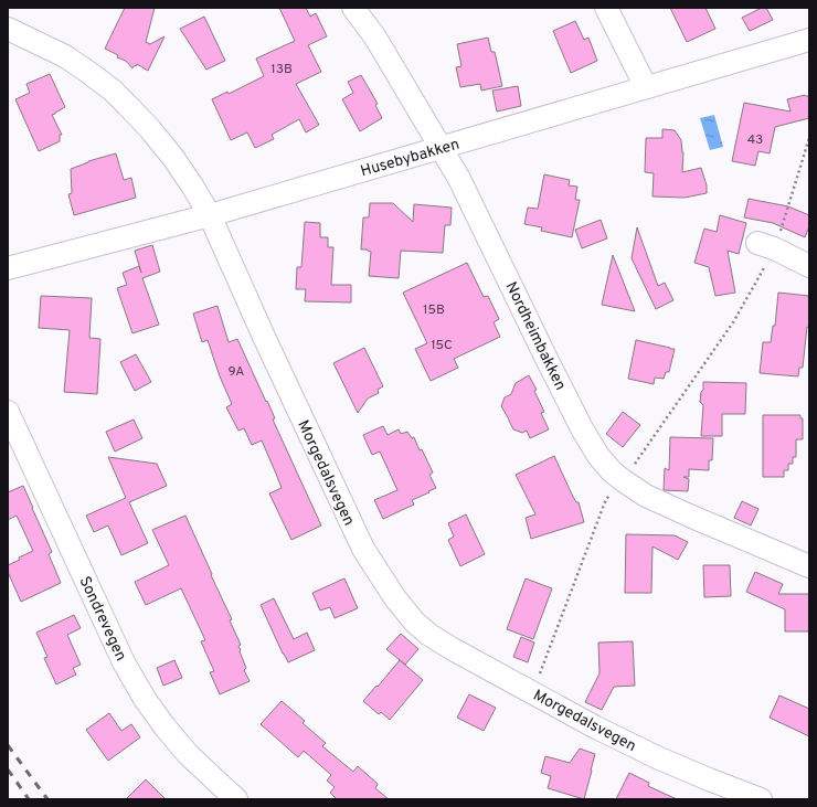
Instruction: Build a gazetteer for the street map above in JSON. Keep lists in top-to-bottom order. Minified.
{"streets":{"street":["Husebybakken","Nordheimbakken","Morgedalsvegen","Sondrevegen"]},"crossings":[["Husebybakken","Nordheimbakken"],["Husebybakken","Morgedalsvegen"]],"house_numbers":["13B","43","15B","15C","9A"]}
